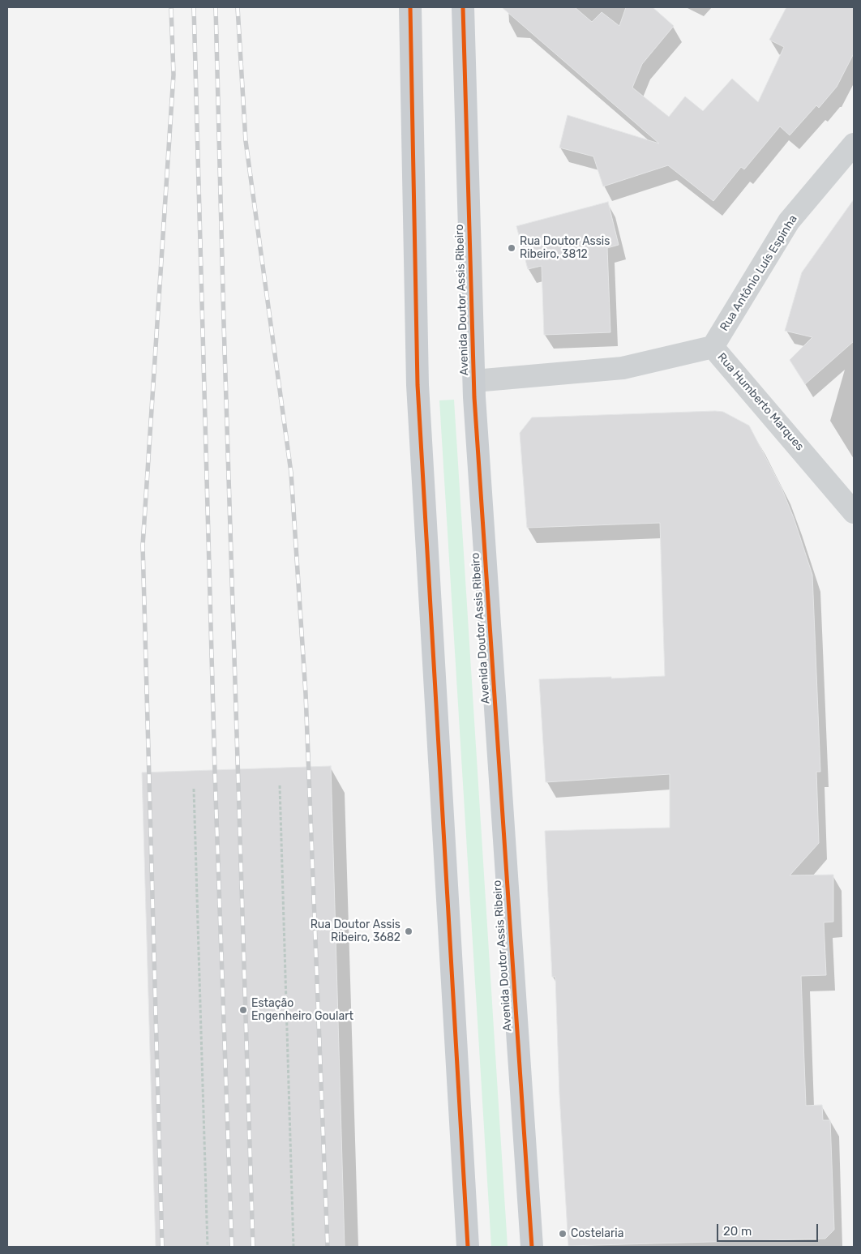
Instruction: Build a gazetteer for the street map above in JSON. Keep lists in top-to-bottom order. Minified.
{"streets":{"main road":["Avenida Doutor Assis Ribeiro"],"street":["Rua Antônio Luís Espinha","Rua Humberto Marques"]},"crossings":[["Rua Antônio Luís Espinha","Rua Humberto Marques"],["Avenida Doutor Assis Ribeiro","Rua Humberto Marques"]],"places":["Rua Doutor Assis Ribeiro, 3812","Rua Doutor Assis Ribeiro, 3682","Estação Engenheiro Goulart","Costelaria"],"scale_bar":"20 m"}
